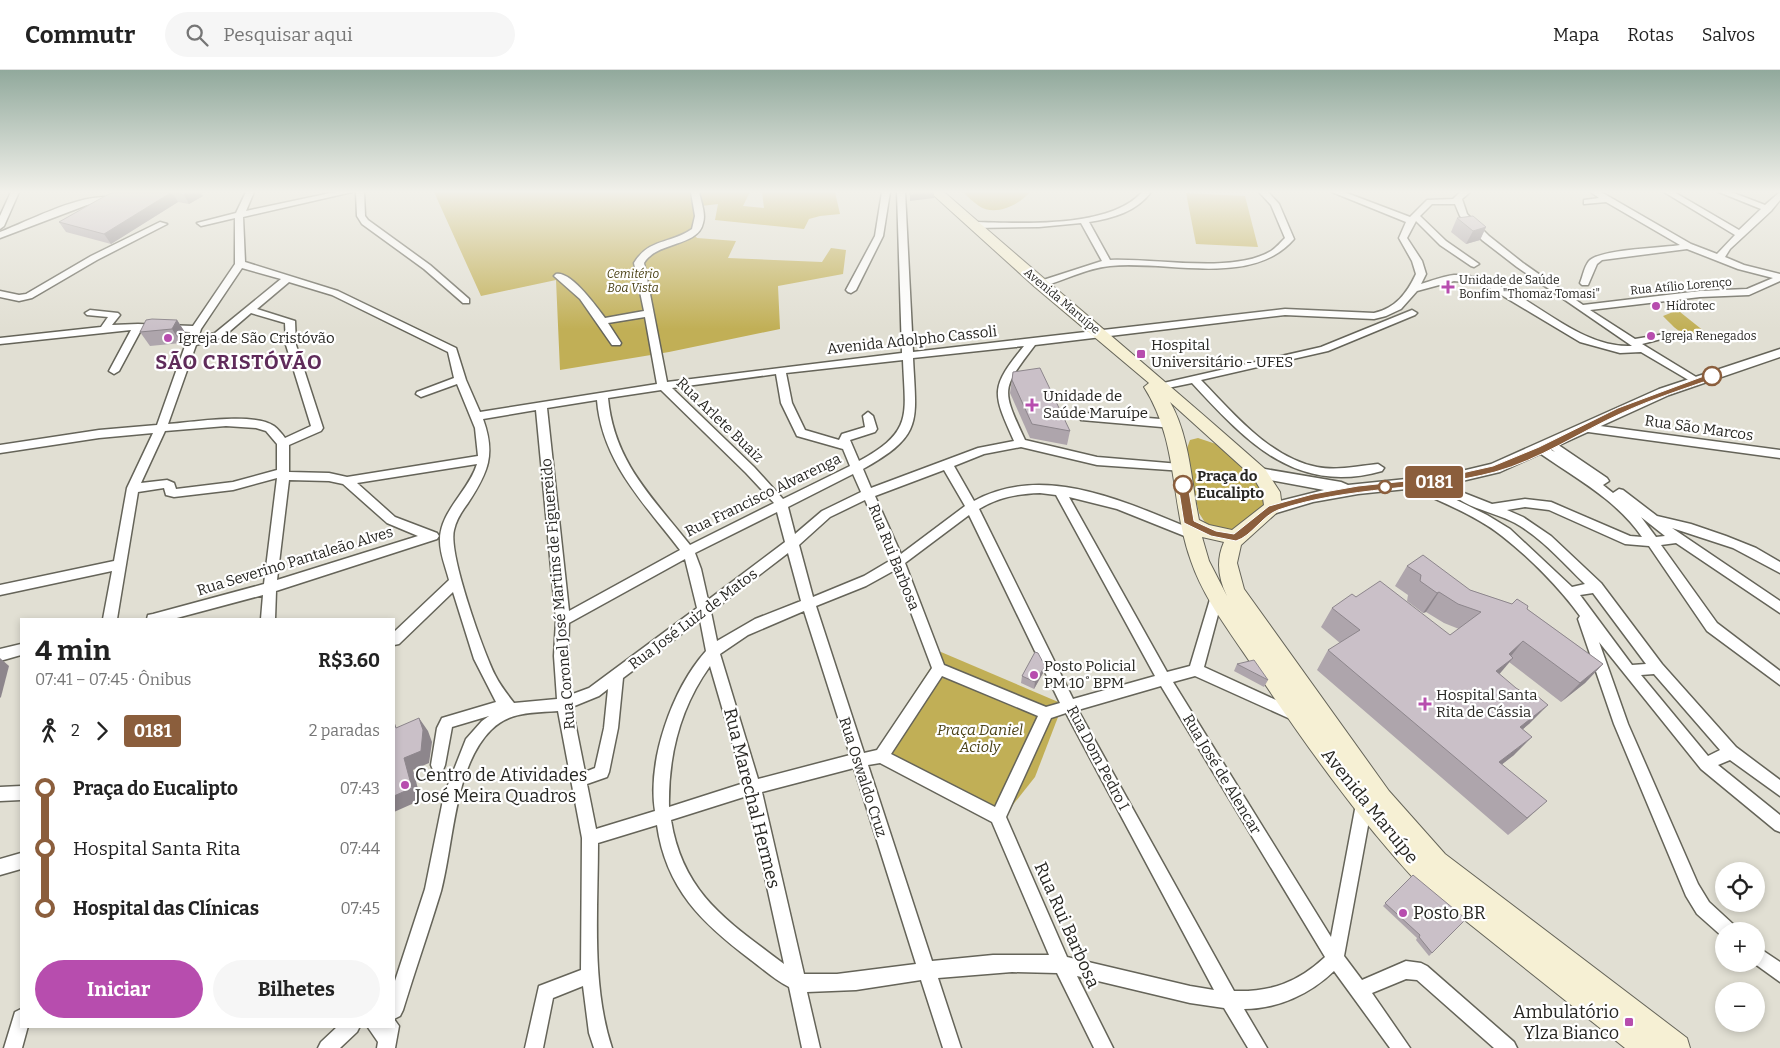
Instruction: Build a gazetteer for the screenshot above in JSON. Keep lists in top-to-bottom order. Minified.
{"streets":{"main road":["Avenida Maruípe"],"street":["Rua Atílio Lorenço","Avenida Adolpho Cassoli","Rua Arlete Buaiz","Rua São Marcos","Rua Francisco Alvarenga","Rua Rui Barbosa","Rua Severino Pantaleão Alves","Rua Coronel José Martins de Figuereido","Rua José Luiz de Matos","Rua Dom Pedro I","Rua José de Alencar","Rua Oswaldo Cruz","Rua Marechal Hermes"]},"crossings":[["Avenida Maruípe","Avenida Adolpho Cassoli"],["Avenida Maruípe","Rua José Luiz de Matos"],["Avenida Adolpho Cassoli","Rua Arlete Buaiz"],["Avenida Adolpho Cassoli","Rua Francisco Alvarenga"],["Avenida Adolpho Cassoli","Rua Coronel José Martins de Figuereido"],["Avenida Adolpho Cassoli","Rua Marechal Hermes"],["Rua Arlete Buaiz","Rua Francisco Alvarenga"],["Rua Arlete Buaiz","Rua Oswaldo Cruz"],["Rua Francisco Alvarenga","Rua Rui Barbosa"],["Rua Francisco Alvarenga","Rua Coronel José Martins de Figuereido"],["Rua Francisco Alvarenga","Rua Oswaldo Cruz"],["Rua Francisco Alvarenga","Rua Marechal Hermes"],["Rua Rui Barbosa","Rua José Luiz de Matos"],["Rua Coronel José Martins de Figuereido","Rua José Luiz de Matos"],["Rua José Luiz de Matos","Rua Dom Pedro I"],["Rua José Luiz de Matos","Rua Oswaldo Cruz"],["Rua José Luiz de Matos","Rua Marechal Hermes"]],"districts":["SÃO CRISTÓVÃO"],"parks":["Cemitério Boa Vista","Praça Daniel Acioly"],"places":{"health":["Unidade de Saúde Bonfim \"Thomaz Tomasi\"","Unidade de Saúde Maruípe","Hospital Santa Rita de Cássia"],"other":["Hidrotec","Igreja Renegados","Igreja de São Cristóvão","Praça do Eucalipto","Posto Policial PM 10˚ BPM","Centro de Atividades José Meira Quadros","Posto BR"],"transit":["Hospital Universitário - UFES","Ambulatório Ylza Bianco"]},"lines":["bus line 0181"],"page":{"header":"Commutr","search":"Pesquisar aqui","nav":["Mapa","Rotas","Salvos"],"on_map":"0181","heading":["4 min","07:41 – 07:45 · Ônibus","R$3.60"],"legs":["2","0181","2 paradas"],"list":[{"name":"Praça do Eucalipto","value":"07:43"},{"name":"Hospital Santa Rita","value":"07:44"},{"name":"Hospital das Clínicas","value":"07:45"}],"map_buttons":["+","−"],"buttons":["Iniciar","Bilhetes"]}}
